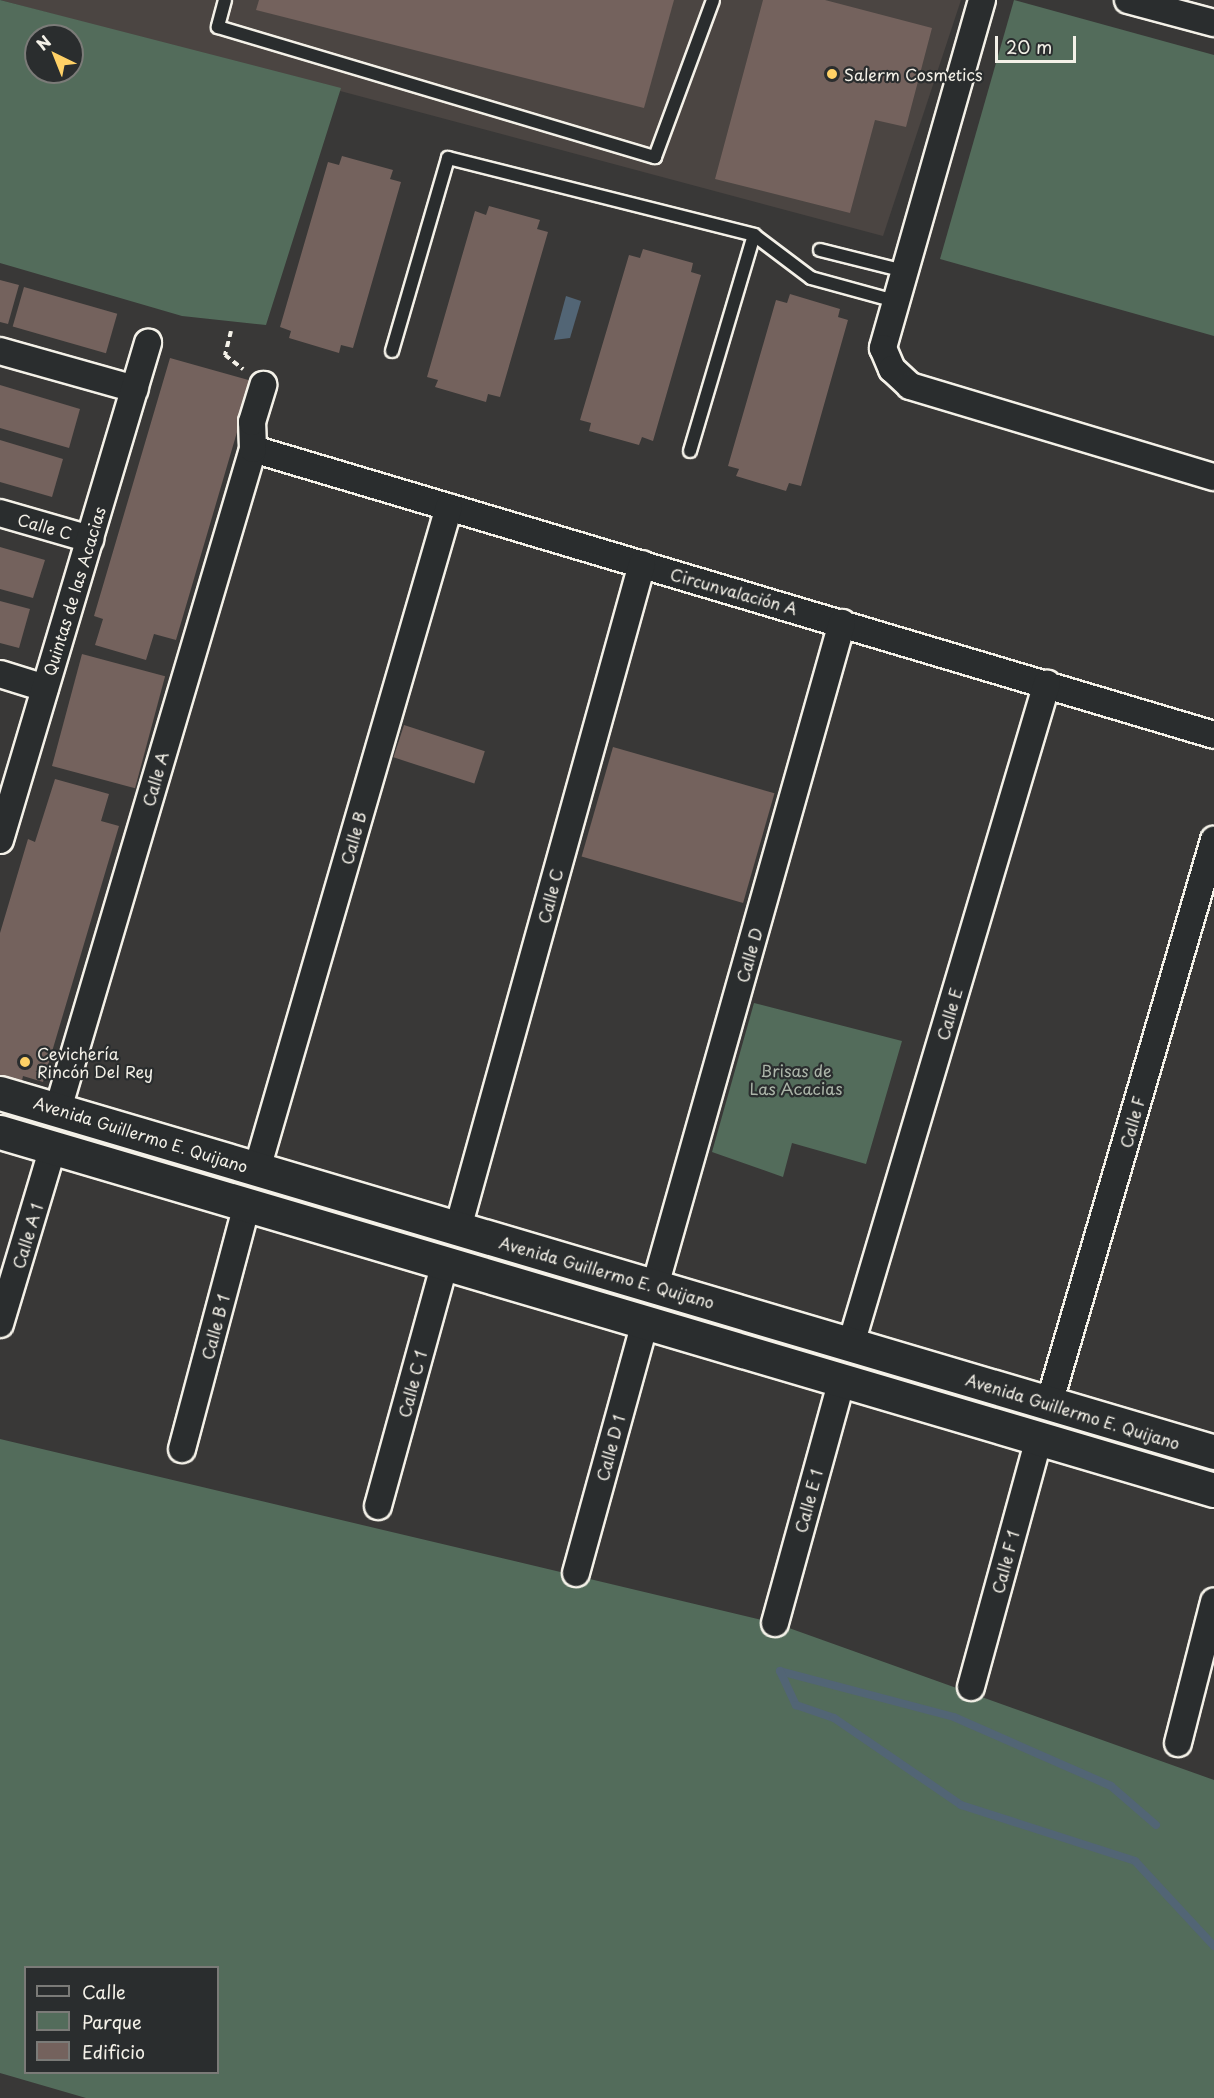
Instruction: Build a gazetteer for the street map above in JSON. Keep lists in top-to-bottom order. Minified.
{"streets":{"street":["Calle C","Quintas de las Acacias","Circunvalación A","Calle A","Calle B","Calle D","Calle E","Calle F","Avenida Guillermo E. Quijano","Calle A 1","Calle B 1","Calle C 1","Calle D 1","Calle E 1","Calle F 1"]},"crossings":[["Calle C","Quintas de las Acacias"],["Calle C","Circunvalación A"],["Calle C","Avenida Guillermo E. Quijano"],["Circunvalación A","Calle A"],["Circunvalación A","Calle B"],["Circunvalación A","Calle D"],["Circunvalación A","Calle E"],["Calle A","Avenida Guillermo E. Quijano"],["Calle B","Avenida Guillermo E. Quijano"],["Calle D","Avenida Guillermo E. Quijano"],["Calle E","Avenida Guillermo E. Quijano"],["Calle F","Avenida Guillermo E. Quijano"]],"parks":["Brisas de Las Acacias"],"places":["Salerm Cosmetics","Cevichería Rincón Del Rey"],"legend":["Calle","Parque","Edificio"],"scale_bar":"20 m","north":"top left"}
